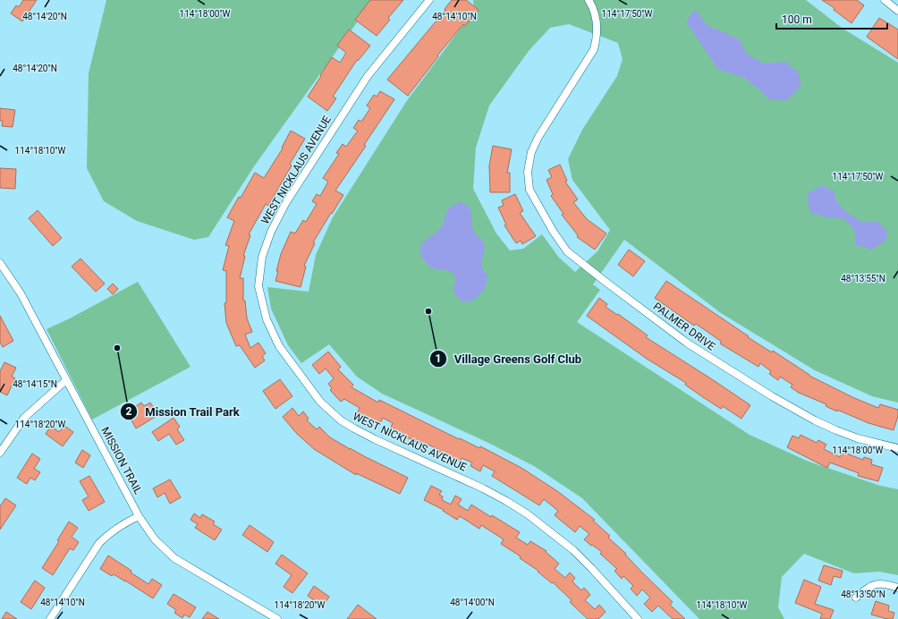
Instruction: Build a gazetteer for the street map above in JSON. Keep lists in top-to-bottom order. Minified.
{"streets":{"street":["WEST NICKLAUS AVENUE","PALMER DRIVE","MISSION TRAIL"]},"places":["Village Greens Golf Club","Mission Trail Park"],"scale_bar":"100 m","coordinates":["114°18'00\"W","114°17'50\"W","48°14'20\"N","48°14'10\"N","114°18'10\"W","48°13'55\"N","48°14'15\"N","114°18'20\"W","48°13'50\"N","48°14'00\"N"]}
